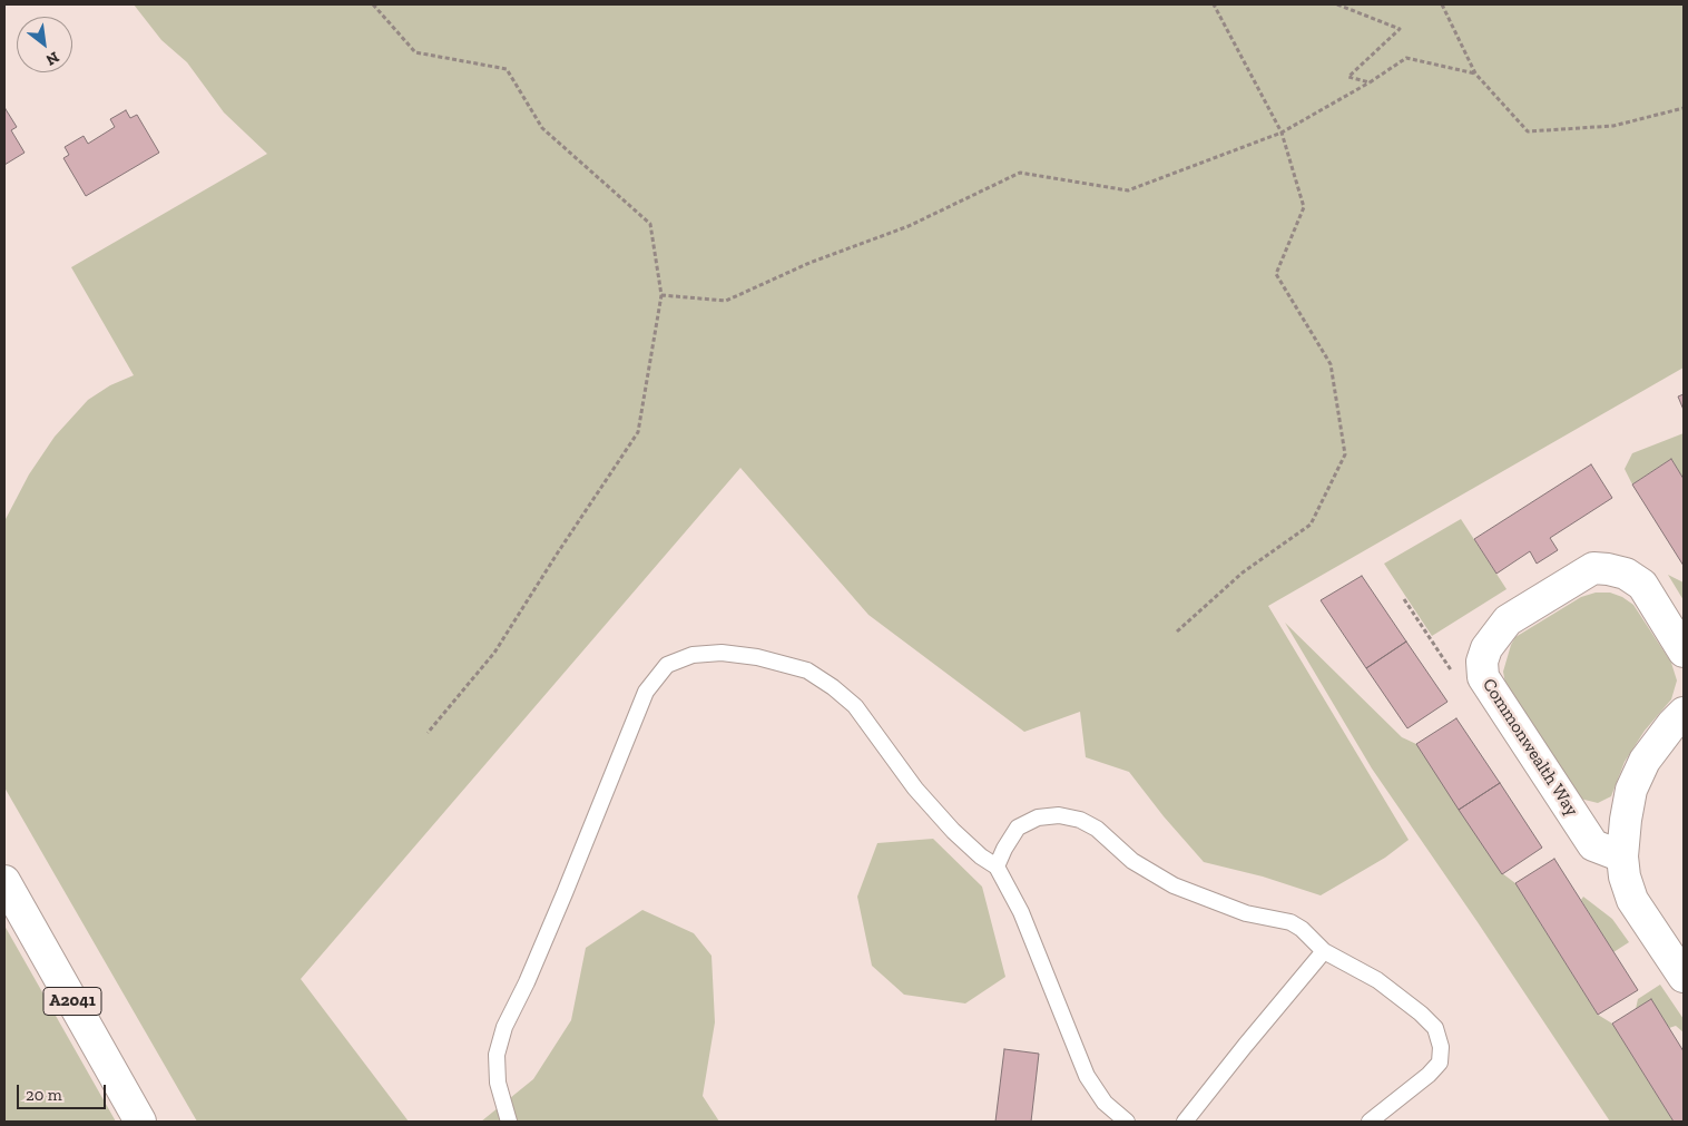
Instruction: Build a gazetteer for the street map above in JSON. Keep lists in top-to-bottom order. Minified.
{"streets":{"street":["Commonwealth Way","A2041"]},"scale_bar":"20 m","north":"bottom right"}
